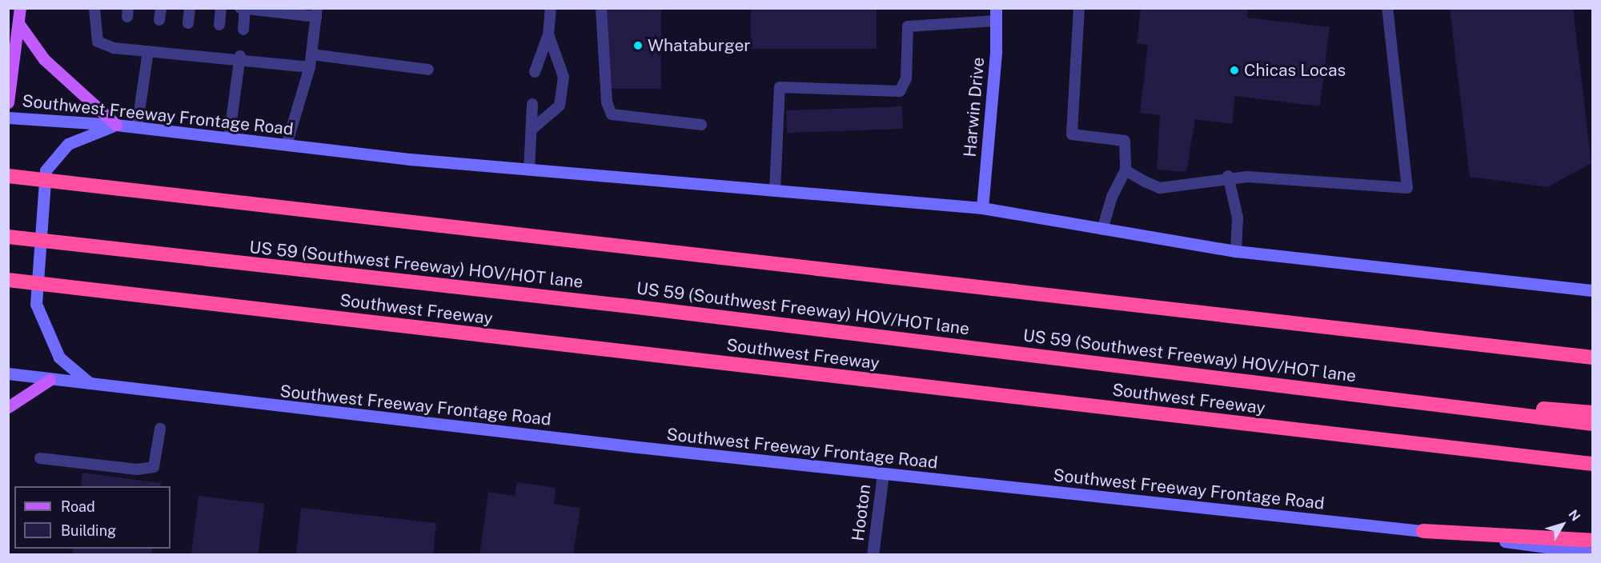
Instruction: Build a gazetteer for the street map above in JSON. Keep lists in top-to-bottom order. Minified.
{"streets":{"highway":["US 59 (Southwest Freeway) HOV/HOT lane","Southwest Freeway"],"main road":["Harwin Drive","Southwest Freeway Frontage Road"],"street":["Hooton"]},"crossings":[["Harwin Drive","Southwest Freeway Frontage Road"],["Southwest Freeway Frontage Road","Hooton"]],"places":["Whataburger","Chicas Locas"],"legend":["Road","Building"],"north":"top right"}
